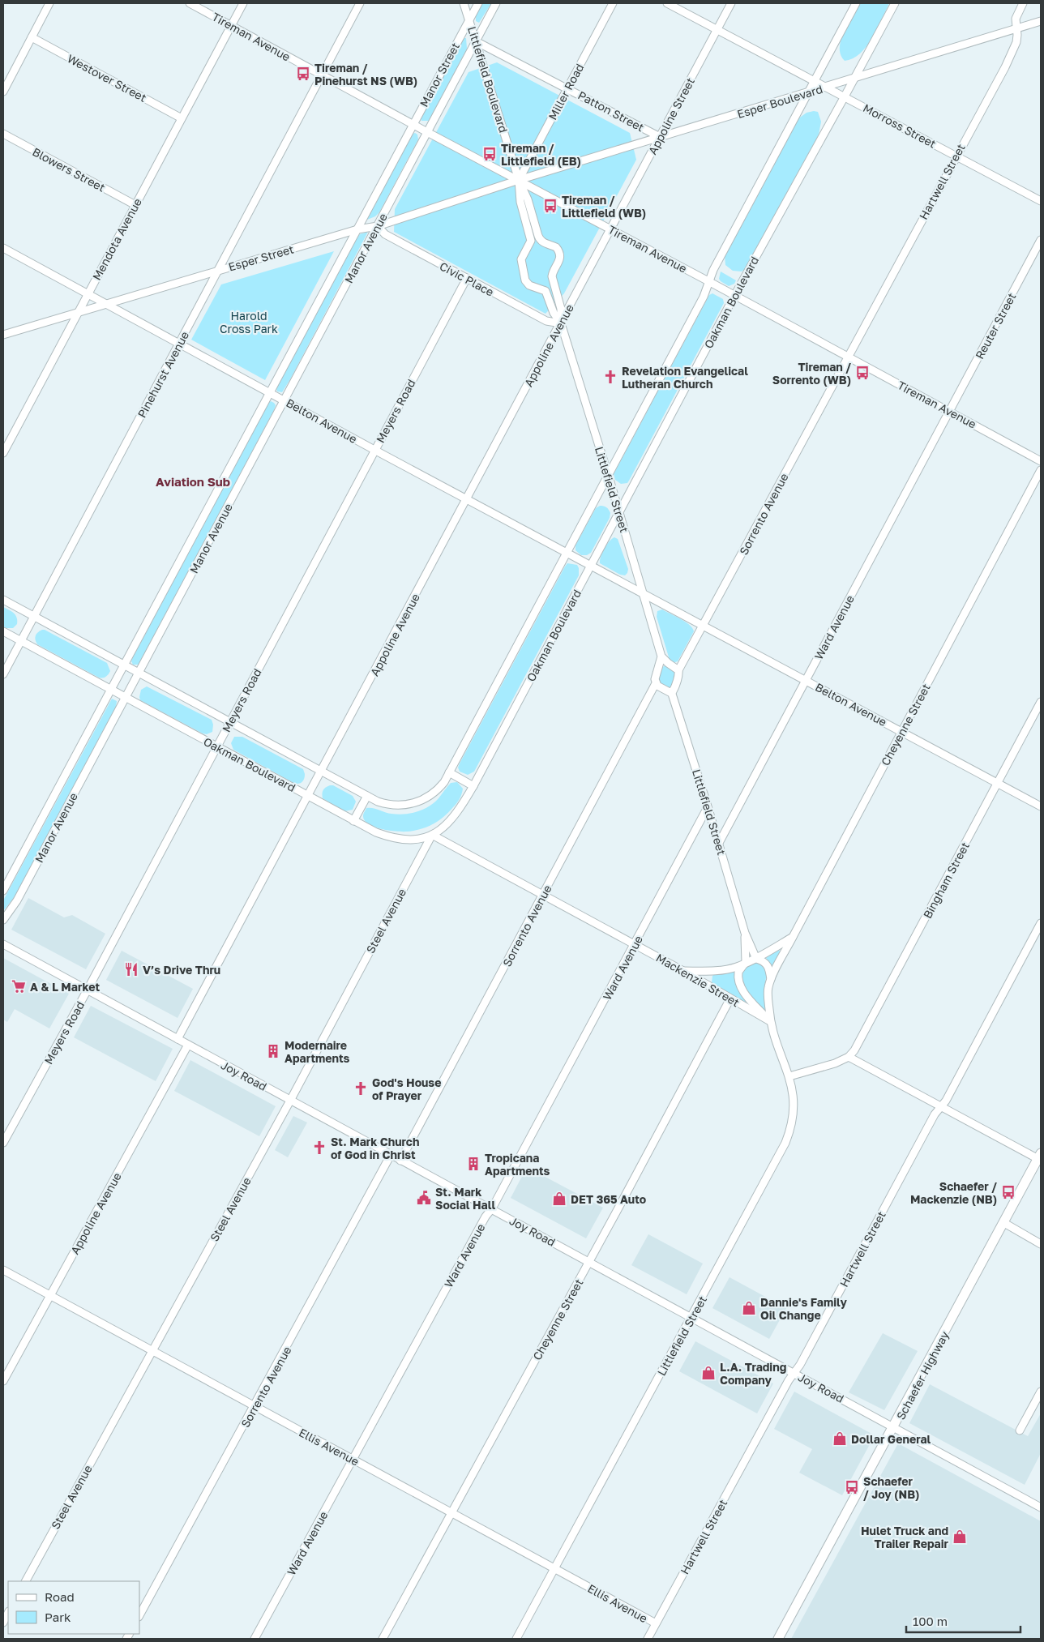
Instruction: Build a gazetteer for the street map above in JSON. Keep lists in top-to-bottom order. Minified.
{"streets":{"main road":["Schaefer Highway"],"street":["Tireman Avenue","Manor Street","Westover Street","Littlefield Boulevard","Miller Road","Esper Boulevard","Patton Street","Appoline Street","Morross Street","Blowers Street","Hartwell Street","Mendota Avenue","Manor Avenue","Esper Street","Civic Place","Oakman Boulevard","Reuter Street","Appoline Avenue","Pinehurst Avenue","Meyers Road","Belton Avenue","Littlefield Street","Sorrento Avenue","Ward Avenue","Cheyenne Street","Bingham Street","Steel Avenue","Mackenzie Street","Joy Road","Ellis Avenue"]},"crossings":[["Tireman Avenue","Manor Street"],["Tireman Avenue","Littlefield Boulevard"],["Tireman Avenue","Miller Road"],["Tireman Avenue","Esper Boulevard"],["Tireman Avenue","Appoline Street"],["Tireman Avenue","Hartwell Street"],["Tireman Avenue","Mendota Avenue"],["Tireman Avenue","Manor Avenue"],["Tireman Avenue","Esper Street"],["Tireman Avenue","Oakman Boulevard"],["Tireman Avenue","Reuter Street"],["Tireman Avenue","Appoline Avenue"],["Tireman Avenue","Pinehurst Avenue"],["Tireman Avenue","Littlefield Street"],["Tireman Avenue","Sorrento Avenue"],["Tireman Avenue","Ward Avenue"],["Manor Street","Littlefield Boulevard"],["Manor Street","Patton Street"],["Manor Street","Manor Avenue"],["Westover Street","Mendota Avenue"],["Littlefield Boulevard","Miller Road"],["Littlefield Boulevard","Esper Boulevard"],["Littlefield Boulevard","Patton Street"],["Littlefield Boulevard","Esper Street"],["Littlefield Boulevard","Littlefield Street"],["Miller Road","Esper Boulevard"],["Miller Road","Patton Street"],["Miller Road","Esper Street"],["Miller Road","Littlefield Street"],["Esper Boulevard","Patton Street"],["Esper Boulevard","Appoline Street"],["Esper Boulevard","Morross Street"],["Esper Boulevard","Hartwell Street"],["Esper Boulevard","Esper Street"],["Esper Boulevard","Oakman Boulevard"],["Esper Boulevard","Littlefield Street"],["Patton Street","Appoline Street"],["Appoline Street","Appoline Avenue"],["Morross Street","Hartwell Street"],["Morross Street","Oakman Boulevard"],["Blowers Street","Mendota Avenue"],["Hartwell Street","Sorrento Avenue"],["Hartwell Street","Joy Road"],["Hartwell Street","Ellis Avenue"],["Mendota Avenue","Esper Street"],["Mendota Avenue","Belton Avenue"],["Manor Avenue","Esper Street"],["Manor Avenue","Civic Place"],["Manor Avenue","Oakman Boulevard"],["Manor Avenue","Belton Avenue"],["Esper Street","Civic Place"],["Esper Street","Pinehurst Avenue"],["Esper Street","Belton Avenue"],["Esper Street","Littlefield Street"],["Civic Place","Appoline Avenue"],["Civic Place","Meyers Road"],["Civic Place","Littlefield Street"],["Oakman Boulevard","Appoline Avenue"],["Oakman Boulevard","Pinehurst Avenue"],["Oakman Boulevard","Meyers Road"],["Oakman Boulevard","Belton Avenue"],["Oakman Boulevard","Littlefield Street"],["Oakman Boulevard","Steel Avenue"],["Oakman Boulevard","Mackenzie Street"],["Reuter Street","Ward Avenue"],["Appoline Avenue","Belton Avenue"],["Appoline Avenue","Littlefield Street"],["Appoline Avenue","Joy Road"],["Appoline Avenue","Ellis Avenue"],["Pinehurst Avenue","Belton Avenue"],["Meyers Road","Belton Avenue"],["Meyers Road","Joy Road"],["Belton Avenue","Littlefield Street"],["Belton Avenue","Sorrento Avenue"],["Belton Avenue","Ward Avenue"],["Belton Avenue","Cheyenne Street"],["Belton Avenue","Bingham Street"],["Littlefield Street","Sorrento Avenue"],["Littlefield Street","Ward Avenue"],["Littlefield Street","Cheyenne Street"],["Littlefield Street","Mackenzie Street"],["Littlefield Street","Joy Road"],["Littlefield Street","Ellis Avenue"],["Sorrento Avenue","Mackenzie Street"],["Sorrento Avenue","Joy Road"],["Sorrento Avenue","Ellis Avenue"],["Ward Avenue","Mackenzie Street"],["Ward Avenue","Joy Road"],["Ward Avenue","Ellis Avenue"],["Cheyenne Street","Mackenzie Street"],["Cheyenne Street","Joy Road"],["Cheyenne Street","Ellis Avenue"],["Steel Avenue","Mackenzie Street"],["Steel Avenue","Joy Road"],["Steel Avenue","Ellis Avenue"],["Joy Road","Schaefer Highway"]],"districts":["Aviation Sub"],"parks":["Harold Cross Park"],"places":{"bus stop":["Tireman / Pinehurst NS (WB)","Tireman / Littlefield (EB)","Tireman / Littlefield (WB)","Tireman / Sorrento (WB)","Schaefer / Mackenzie (NB)","Schaefer / Joy (NB)"],"church":["Revelation Evangelical Lutheran Church","God's House of Prayer","St. Mark Church of God in Christ"],"restaurant":["V’s Drive Thru"],"supermarket":["A & L Market"],"building":["Modernaire Apartments","Tropicana Apartments"],"public building":["St. Mark Social Hall"],"shop":["DET 365 Auto","Dannie's Family Oil Change","L.A. Trading Company","Dollar General","Hulet Truck and Trailer Repair"]},"legend":["Road","Park"],"scale_bar":"100 m"}
